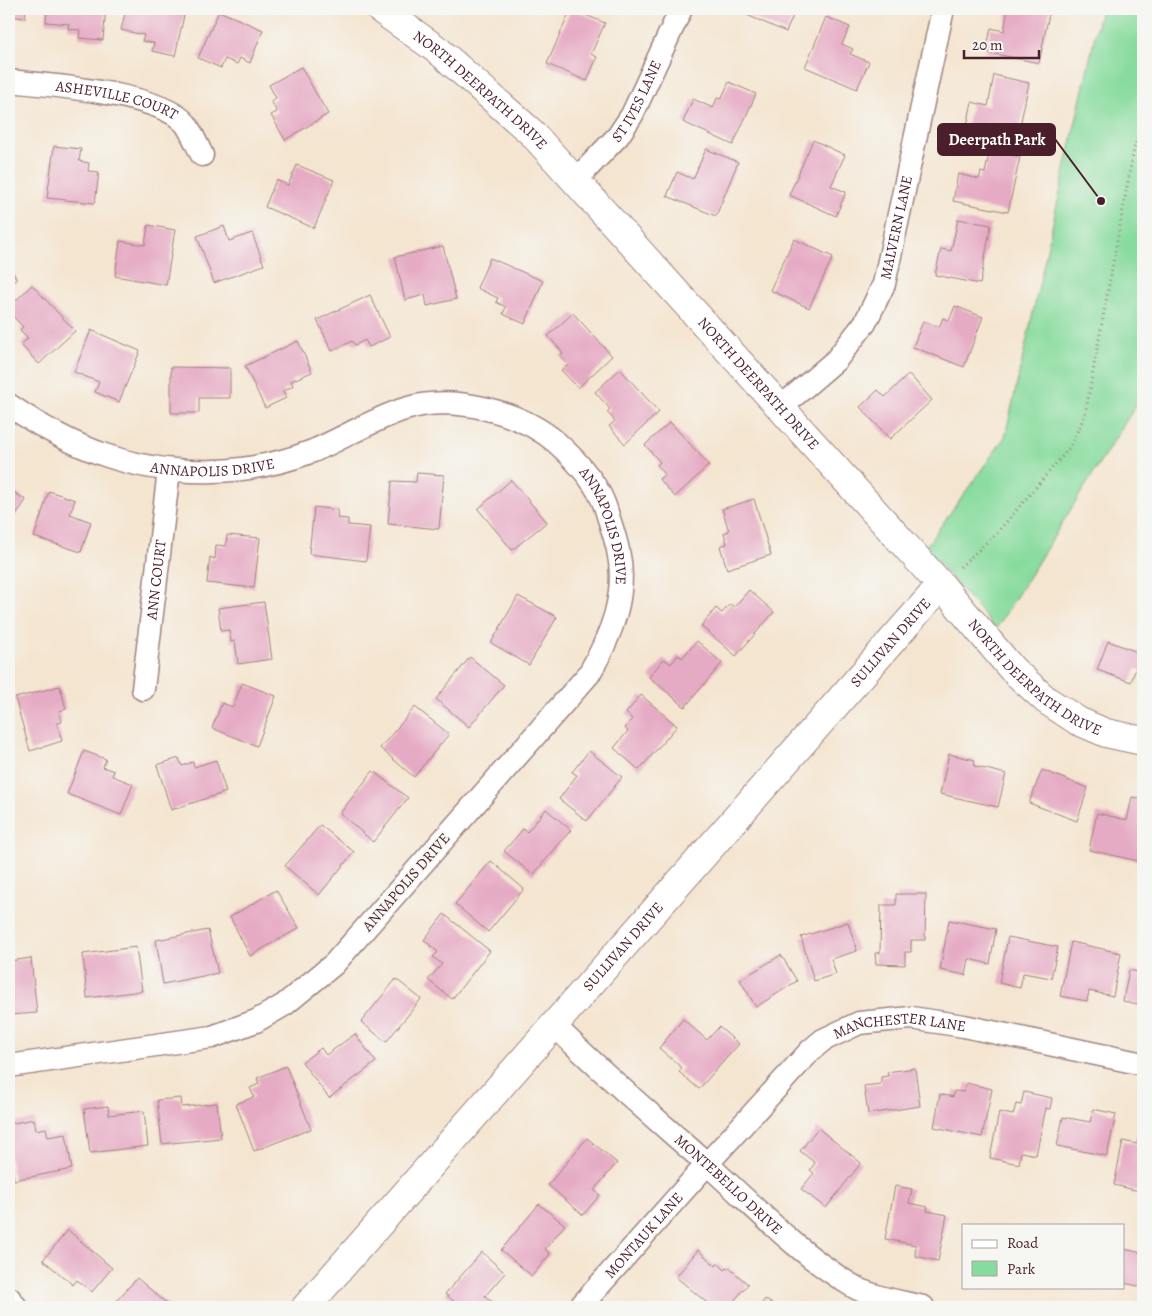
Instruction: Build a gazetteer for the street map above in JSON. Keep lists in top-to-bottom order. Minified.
{"streets":{"street":["NORTH DEERPATH DRIVE","ST IVES LANE","ASHEVILLE COURT","MALVERN LANE","ANNAPOLIS DRIVE","ANN COURT","SULLIVAN DRIVE","MANCHESTER LANE","MONTEBELLO DRIVE","MONTAUK LANE"]},"crossings":[["NORTH DEERPATH DRIVE","ST IVES LANE"],["NORTH DEERPATH DRIVE","MALVERN LANE"],["NORTH DEERPATH DRIVE","SULLIVAN DRIVE"],["ANNAPOLIS DRIVE","ANN COURT"],["SULLIVAN DRIVE","MONTEBELLO DRIVE"],["MANCHESTER LANE","MONTEBELLO DRIVE"],["MANCHESTER LANE","MONTAUK LANE"],["MONTEBELLO DRIVE","MONTAUK LANE"]],"places":["Deerpath Park"],"legend":["Road","Park"],"scale_bar":"20 m"}
